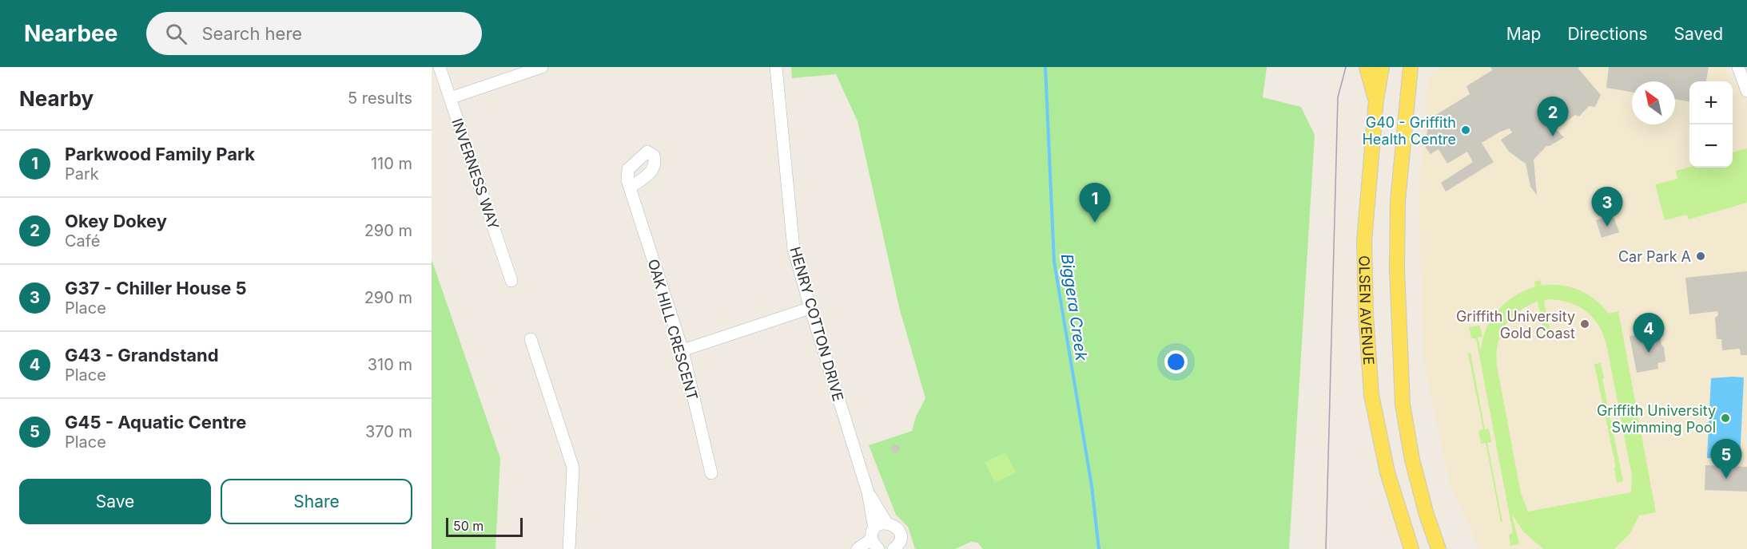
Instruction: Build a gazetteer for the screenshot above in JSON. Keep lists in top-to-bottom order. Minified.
{"streets":{"main road":["OLSEN AVENUE"],"street":["INVERNESS WAY","HENRY COTTON DRIVE","OAK HILL CRESCENT"]},"water":["Biggera Creek"],"places":["G40 - Griffith Health Centre","Car Park A","Griffith University Gold Coast","Griffith University Swimming Pool"],"scale_bar":"50 m","north":"top left","page":{"header":"Nearbee","search":"Search here","nav":["Map","Directions","Saved"],"heading":["Nearby","5 results"],"map_buttons":["+","−"],"pins":["2","1","3","4","5"],"list":[{"mark":"1","name":"Parkwood Family Park","note":"Park","value":"110 m"},{"mark":"2","name":"Okey Dokey","note":"Café","value":"290 m"},{"mark":"3","name":"G37 - Chiller House 5","note":"Place","value":"290 m"},{"mark":"4","name":"G43 - Grandstand","note":"Place","value":"310 m"},{"mark":"5","name":"G45 - Aquatic Centre","note":"Place","value":"370 m"}],"buttons":["Save","Share"],"scale":"50 m"}}
